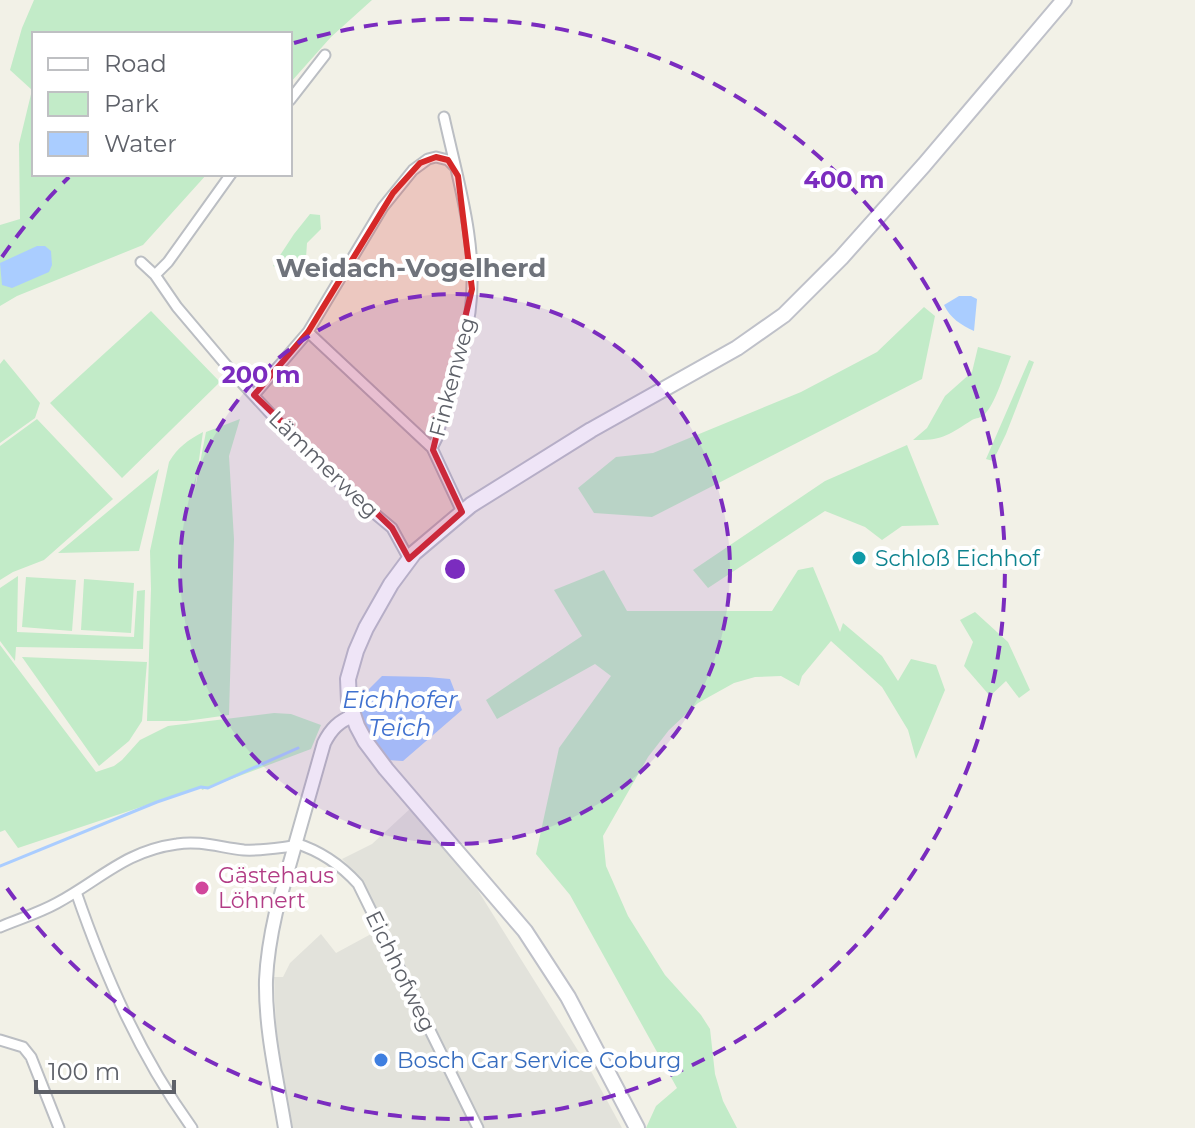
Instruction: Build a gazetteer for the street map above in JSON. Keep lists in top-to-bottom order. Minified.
{"streets":{"street":["Finkenweg","Lämmerweg","Eichhofweg"]},"districts":["Weidach-Vogelherd"],"water":["Eichhofer Teich"],"places":["Schloß Eichhof","Gästehaus Löhnert","Bosch Car Service Coburg"],"legend":["Road","Park","Water"],"scale_bar":"100 m","rings":["400 m","200 m"]}
